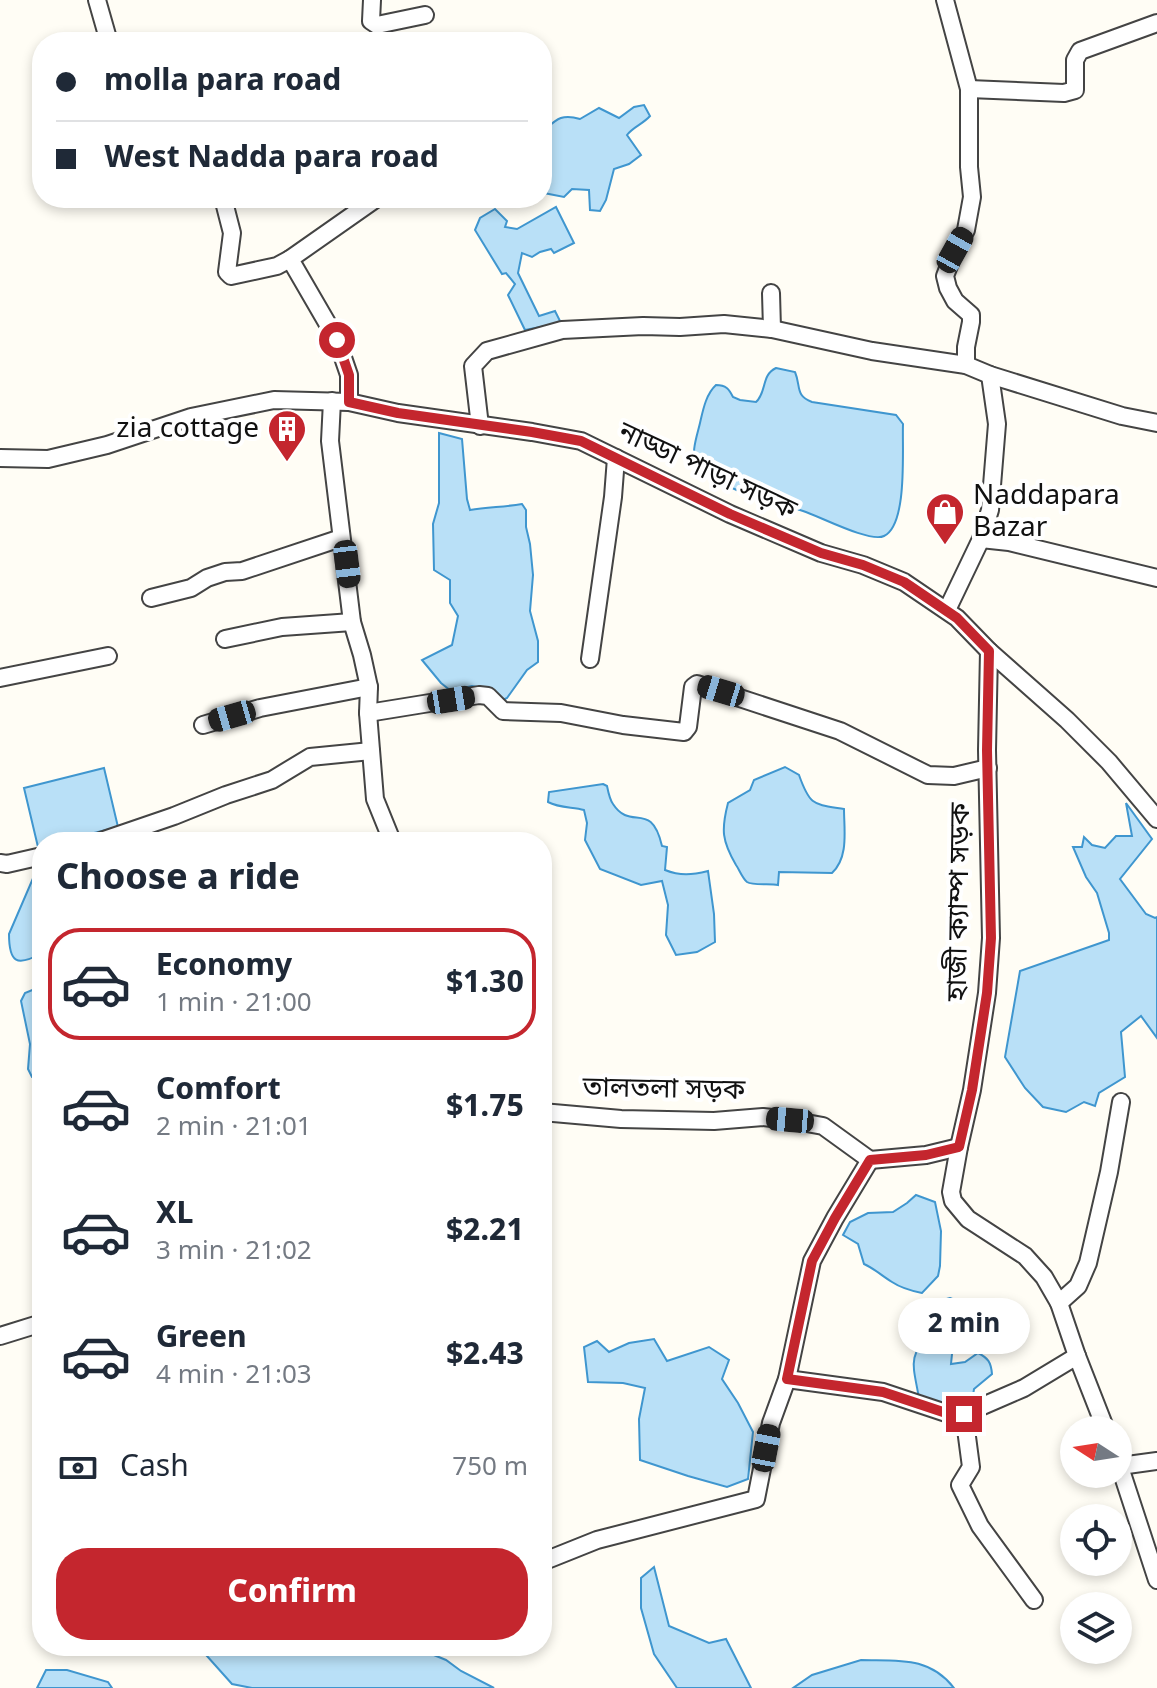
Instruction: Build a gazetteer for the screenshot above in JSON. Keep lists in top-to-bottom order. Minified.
{"streets":{"street":["নাড্ডা পাড়া সড়ক","হাজী ক্যাম্প সড়ক","তালতলা সড়ক"]},"crossings":[["নাড্ডা পাড়া সড়ক","হাজী ক্যাম্প সড়ক"]],"places":{"building":["zia cottage"],"shop":["Naddapara Bazar"]},"north":"left","page":{"banner":["molla para road","West Nadda para road"],"heading":"Choose a ride","list":[{"name":"Economy","note":"1 min · 21:00","value":"$1.30"},{"name":"Comfort","note":"2 min · 21:01","value":"$1.75"},{"name":"XL","note":"3 min · 21:02","value":"$2.21"},{"name":"Green","note":"4 min · 21:03","value":"$2.43"}],"bubble":"2 min","pay":["Cash","750 m"],"buttons":"Confirm"}}
